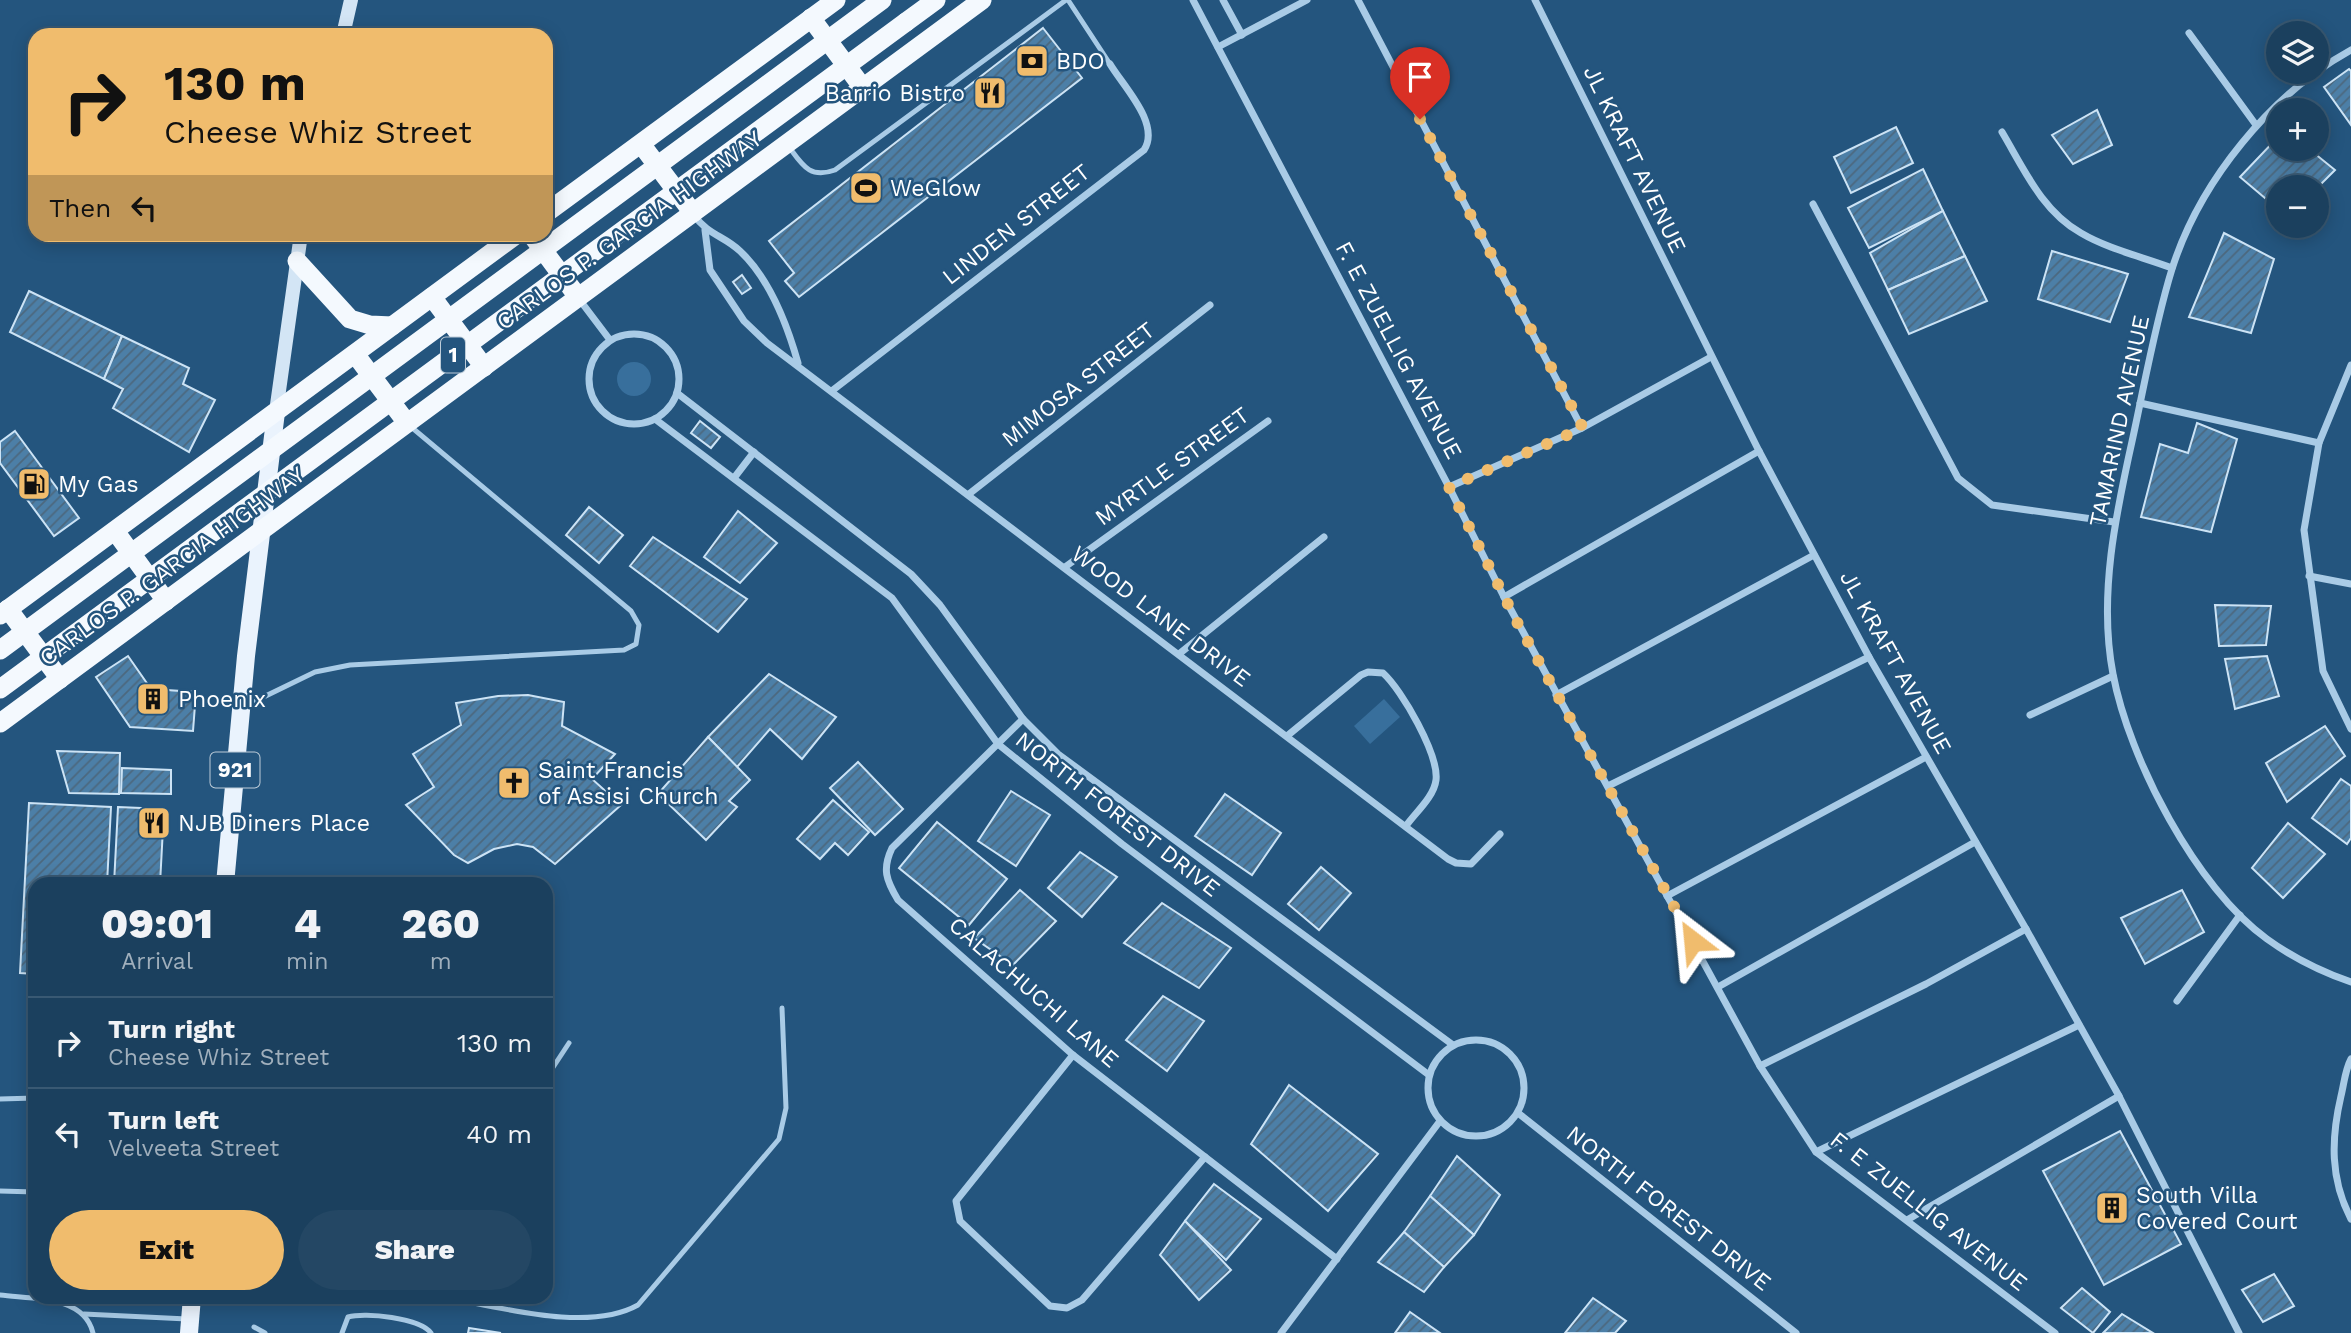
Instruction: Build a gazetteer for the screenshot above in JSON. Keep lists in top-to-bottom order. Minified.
{"streets":{"highway":["CARLOS P. GARCIA HIGHWAY","1"],"main road":["921"],"street":["JL KRAFT AVENUE","LINDEN STREET","F. E ZUELLIG AVENUE","MIMOSA STREET","TAMARIND AVENUE","MYRTLE STREET","WOOD LANE DRIVE","NORTH FOREST DRIVE","CALACHUCHI LANE"]},"crossings":[["LINDEN STREET","WOOD LANE DRIVE"],["CARLOS P. GARCIA HIGHWAY","WOOD LANE DRIVE"],["CARLOS P. GARCIA HIGHWAY","921"],["MIMOSA STREET","WOOD LANE DRIVE"],["MYRTLE STREET","WOOD LANE DRIVE"],["NORTH FOREST DRIVE","CALACHUCHI LANE"]],"places":{"bank":["BDO"],"restaurant":["Barrio Bistro","NJB Diners Place"],"sports":["WeGlow"],"fuel station":["My Gas"],"building":["Phoenix","South Villa Covered Court"],"church":["Saint Francis of Assisi Church"]},"page":{"map_buttons":["+","−"],"turn":["130 m","Cheese Whiz Street"],"then":"Then","eta":["09:01","Arrival","4","min","260","m"],"list":[{"name":"Turn right","note":"Cheese Whiz Street","value":"130 m"},{"name":"Turn left","note":"Velveeta Street","value":"40 m"}],"buttons":["Exit","Share"]}}
